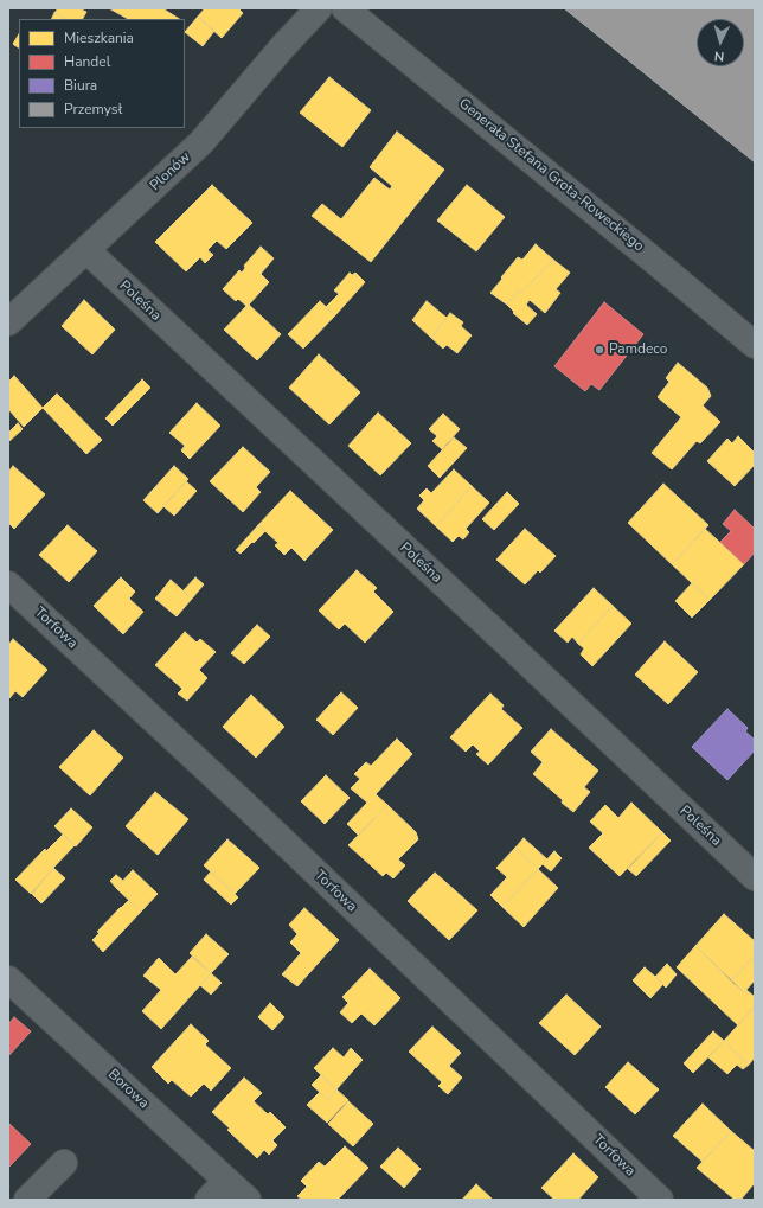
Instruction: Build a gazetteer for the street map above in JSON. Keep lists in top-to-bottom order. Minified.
{"streets":{"street":["Plonów","Generała Stefana Grota-Roweckiego","Poleśna","Torfowa","Borowa"]},"crossings":[["Plonów","Poleśna"]],"places":["Pamdeco"],"legend":["Mieszkania","Handel","Biura","Przemysł"],"north":"bottom"}
